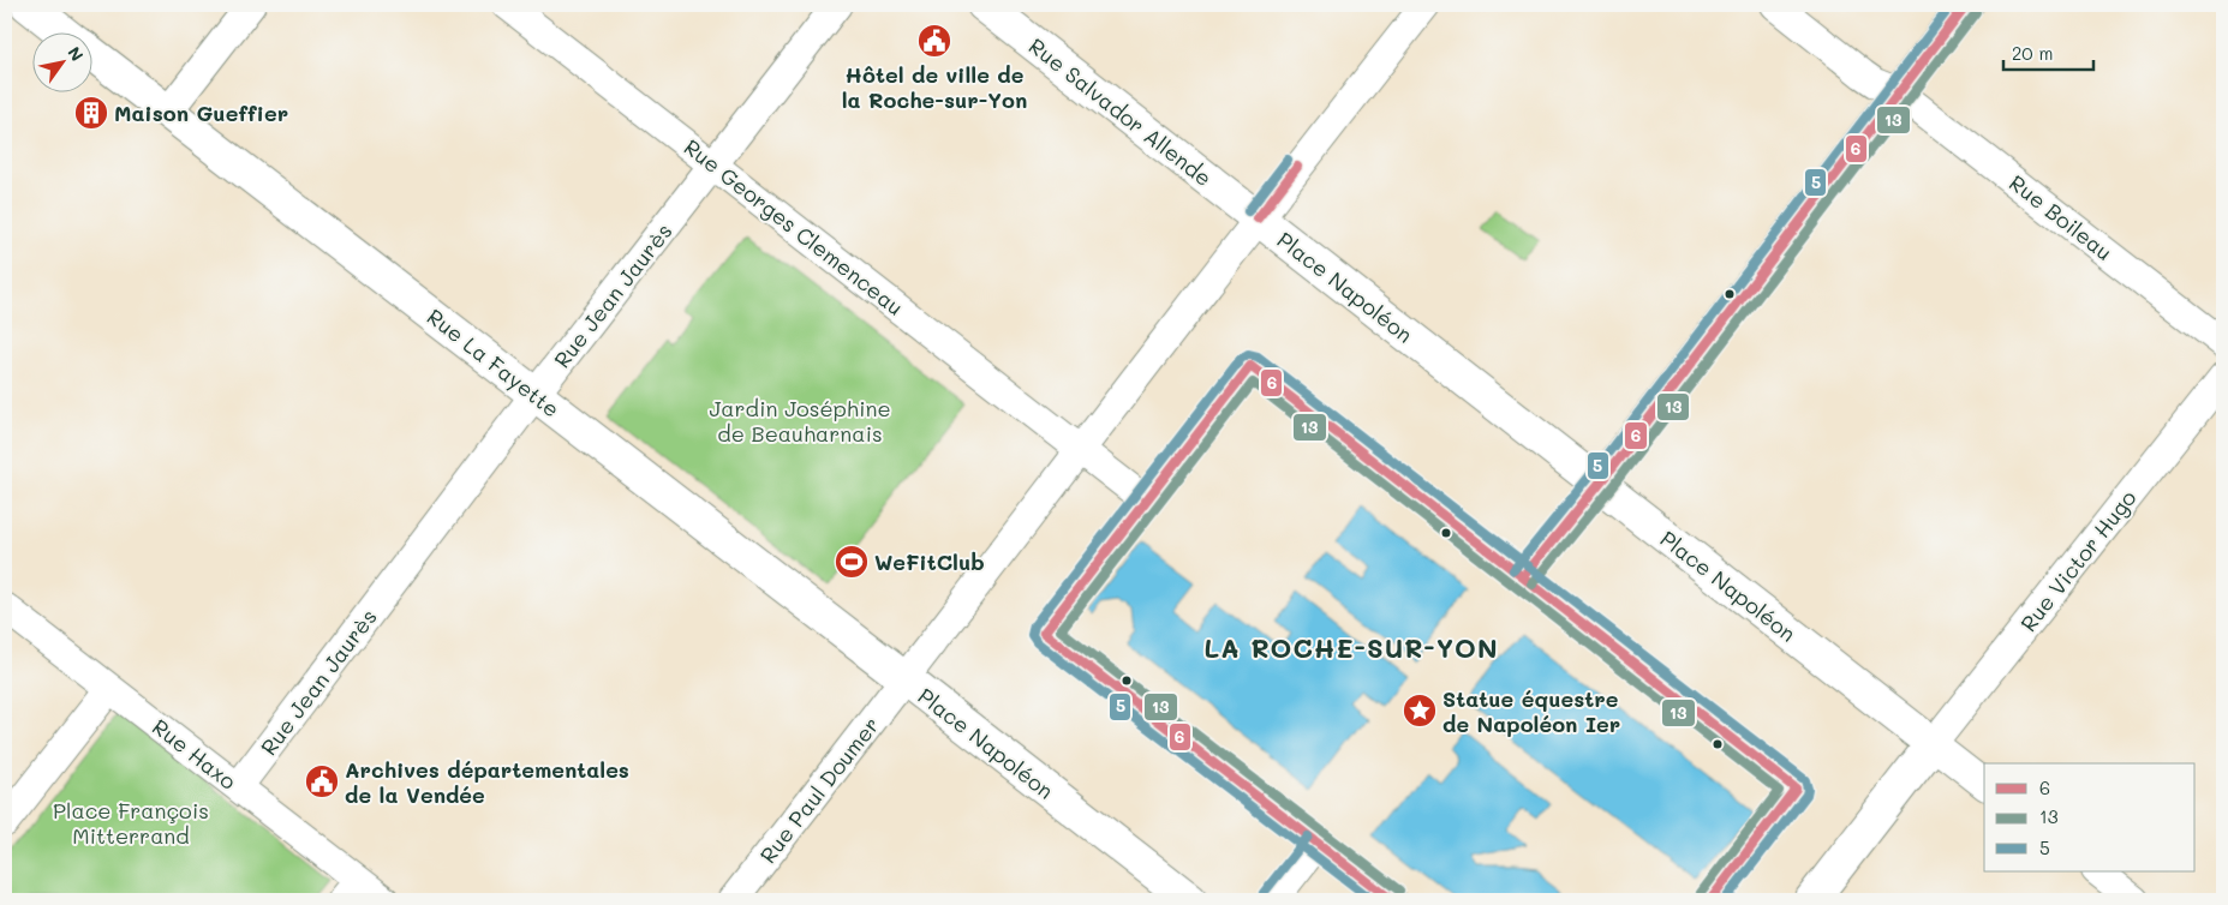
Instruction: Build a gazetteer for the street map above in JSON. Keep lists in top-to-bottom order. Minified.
{"streets":{"street":["Rue Salvador Allende","Rue Boileau","Rue Georges Clemenceau","Place Napoléon","Rue Jean Jaurès","Rue La Fayette","Rue Victor Hugo","Rue Haxo","Rue Paul Doumer"]},"crossings":[["Rue Salvador Allende","Place Napoléon"],["Rue Georges Clemenceau","Place Napoléon"],["Rue Georges Clemenceau","Rue Jean Jaurès"],["Place Napoléon","Rue La Fayette"],["Place Napoléon","Rue Victor Hugo"],["Place Napoléon","Rue Paul Doumer"],["Rue Jean Jaurès","Rue La Fayette"],["Rue Jean Jaurès","Rue Haxo"],["Rue La Fayette","Rue Paul Doumer"]],"districts":["LA ROCHE-SUR-YON"],"parks":["Jardin Joséphine de Beauharnais","Place François Mitterrand"],"places":{"public building":["Hôtel de ville de la Roche-sur-Yon","Archives départementales de la Vendée"],"building":["Maison Gueffier"],"sports":["WeFitClub"],"place":["Statue équestre de Napoléon Ier"]},"lines":["transit line 6","transit line 5","transit line 13"],"legend":["6","13","5"],"scale_bar":"20 m","north":"top right"}
